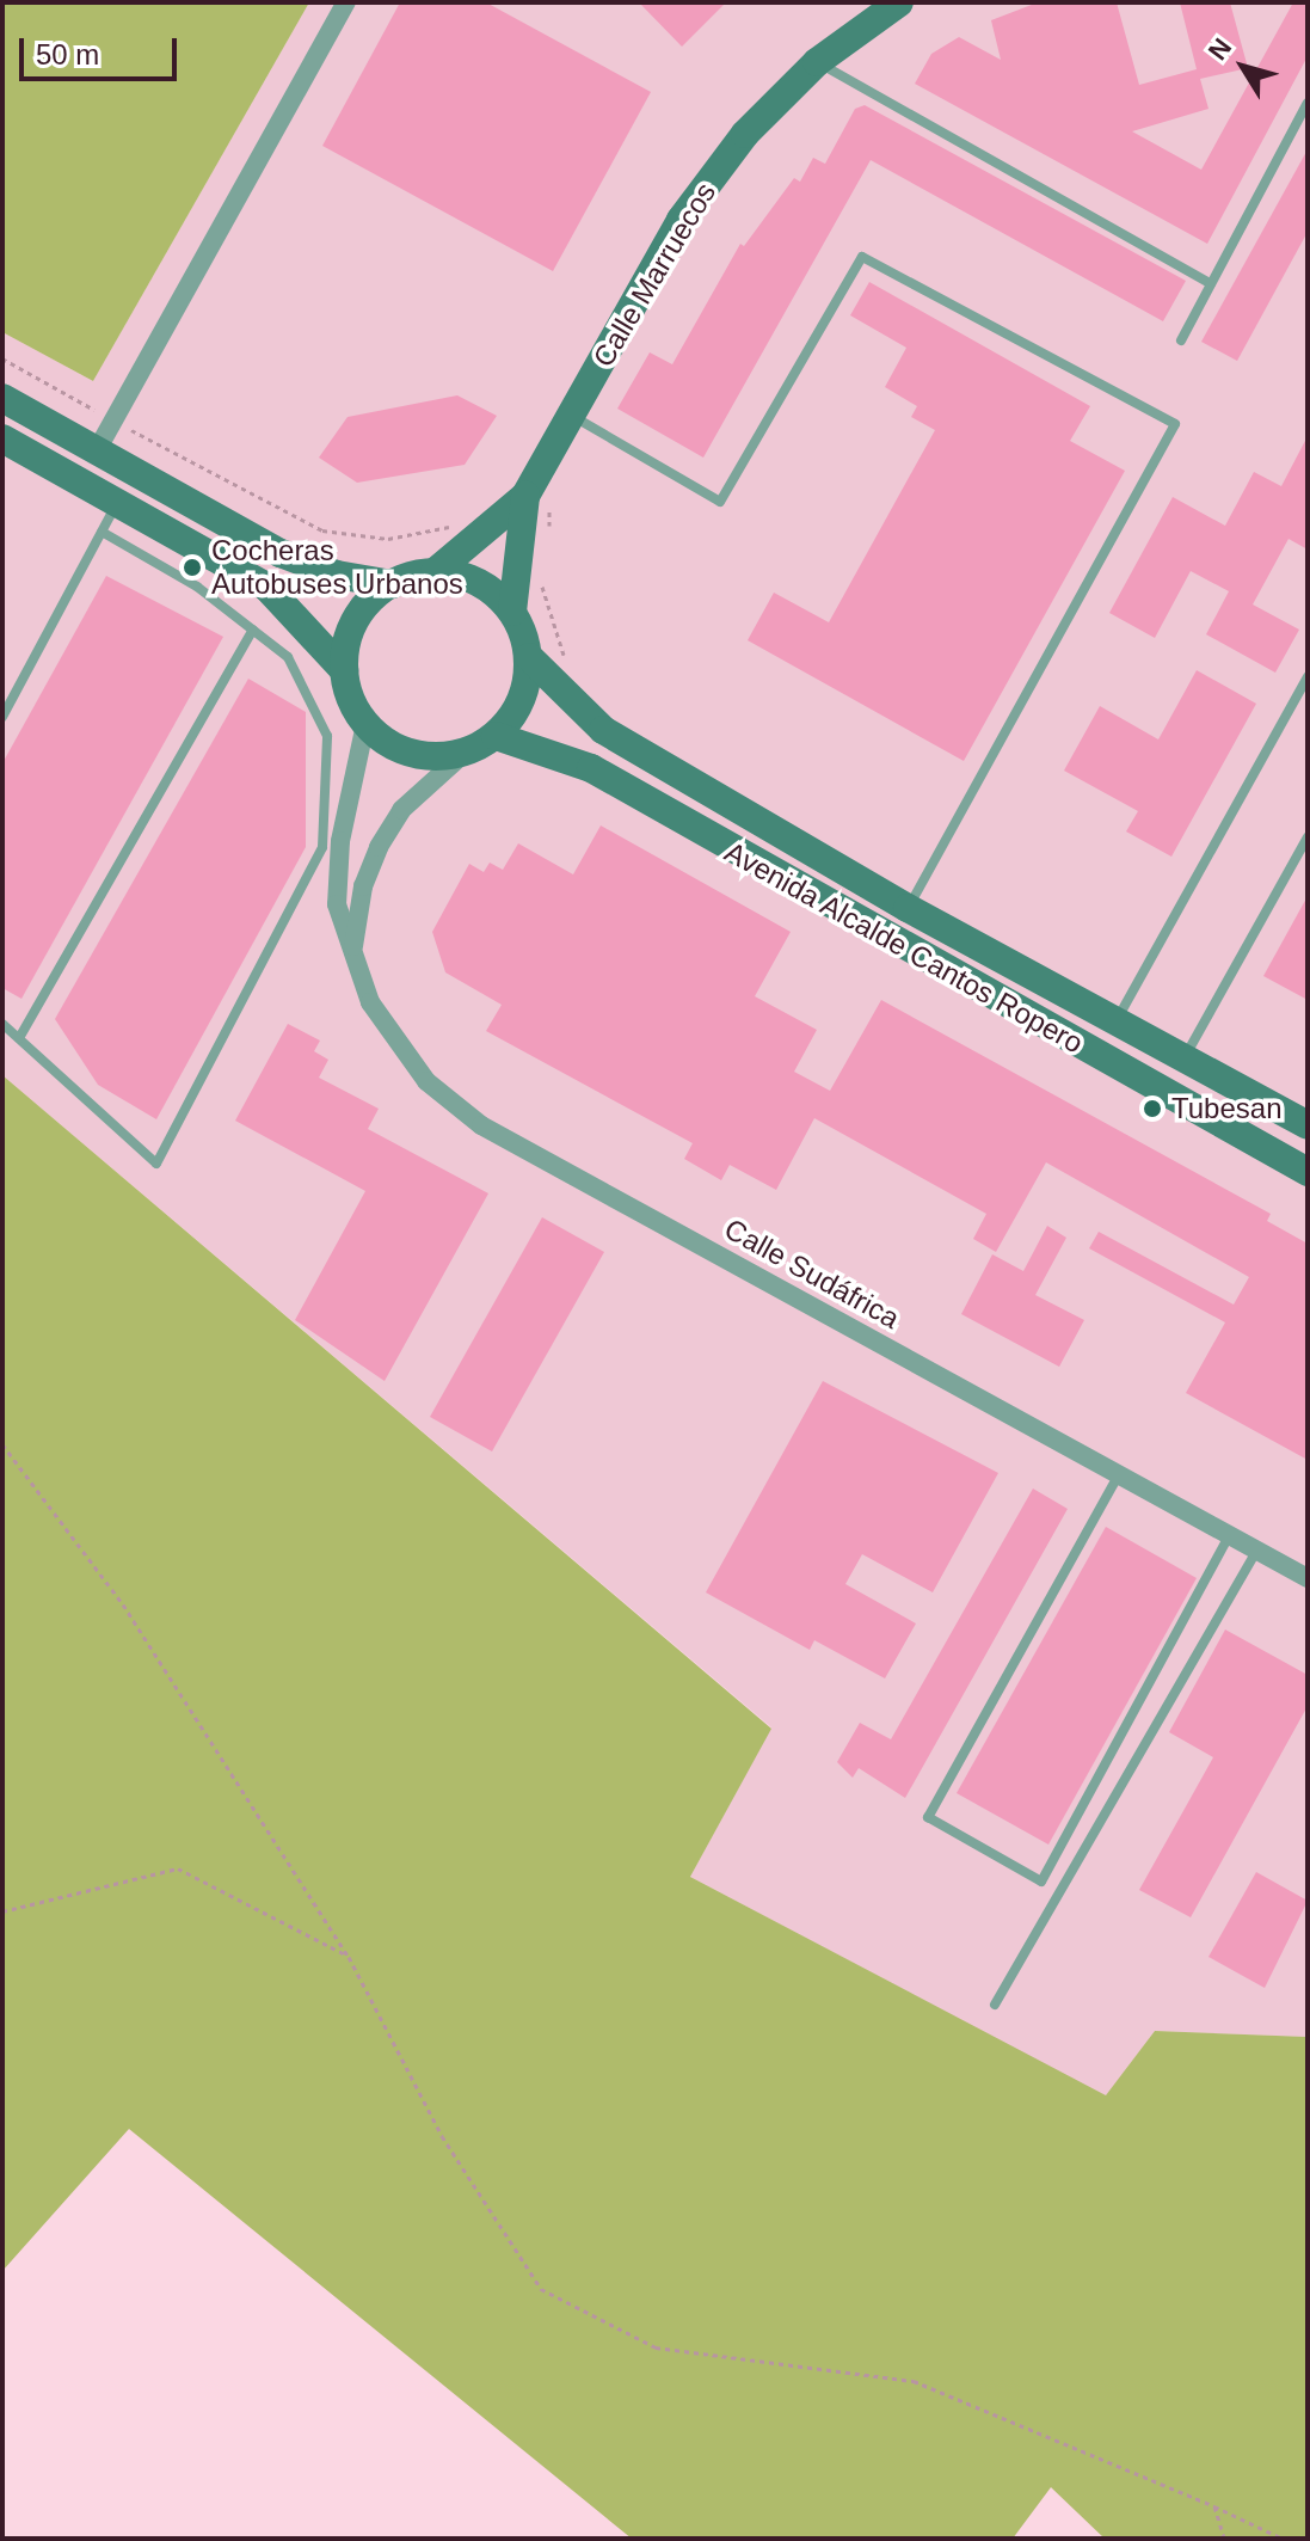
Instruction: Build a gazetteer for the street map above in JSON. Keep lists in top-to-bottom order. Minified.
{"streets":{"main road":["Calle Marruecos","Avenida Alcalde Cantos Ropero"],"street":["Calle Sudáfrica"]},"crossings":[["Calle Marruecos","Avenida Alcalde Cantos Ropero"],["Calle Marruecos","Calle Sudáfrica"],["Avenida Alcalde Cantos Ropero","Calle Sudáfrica"]],"places":["Cocheras Autobuses Urbanos","Tubesan"],"scale_bar":"50 m","north":"top left"}
